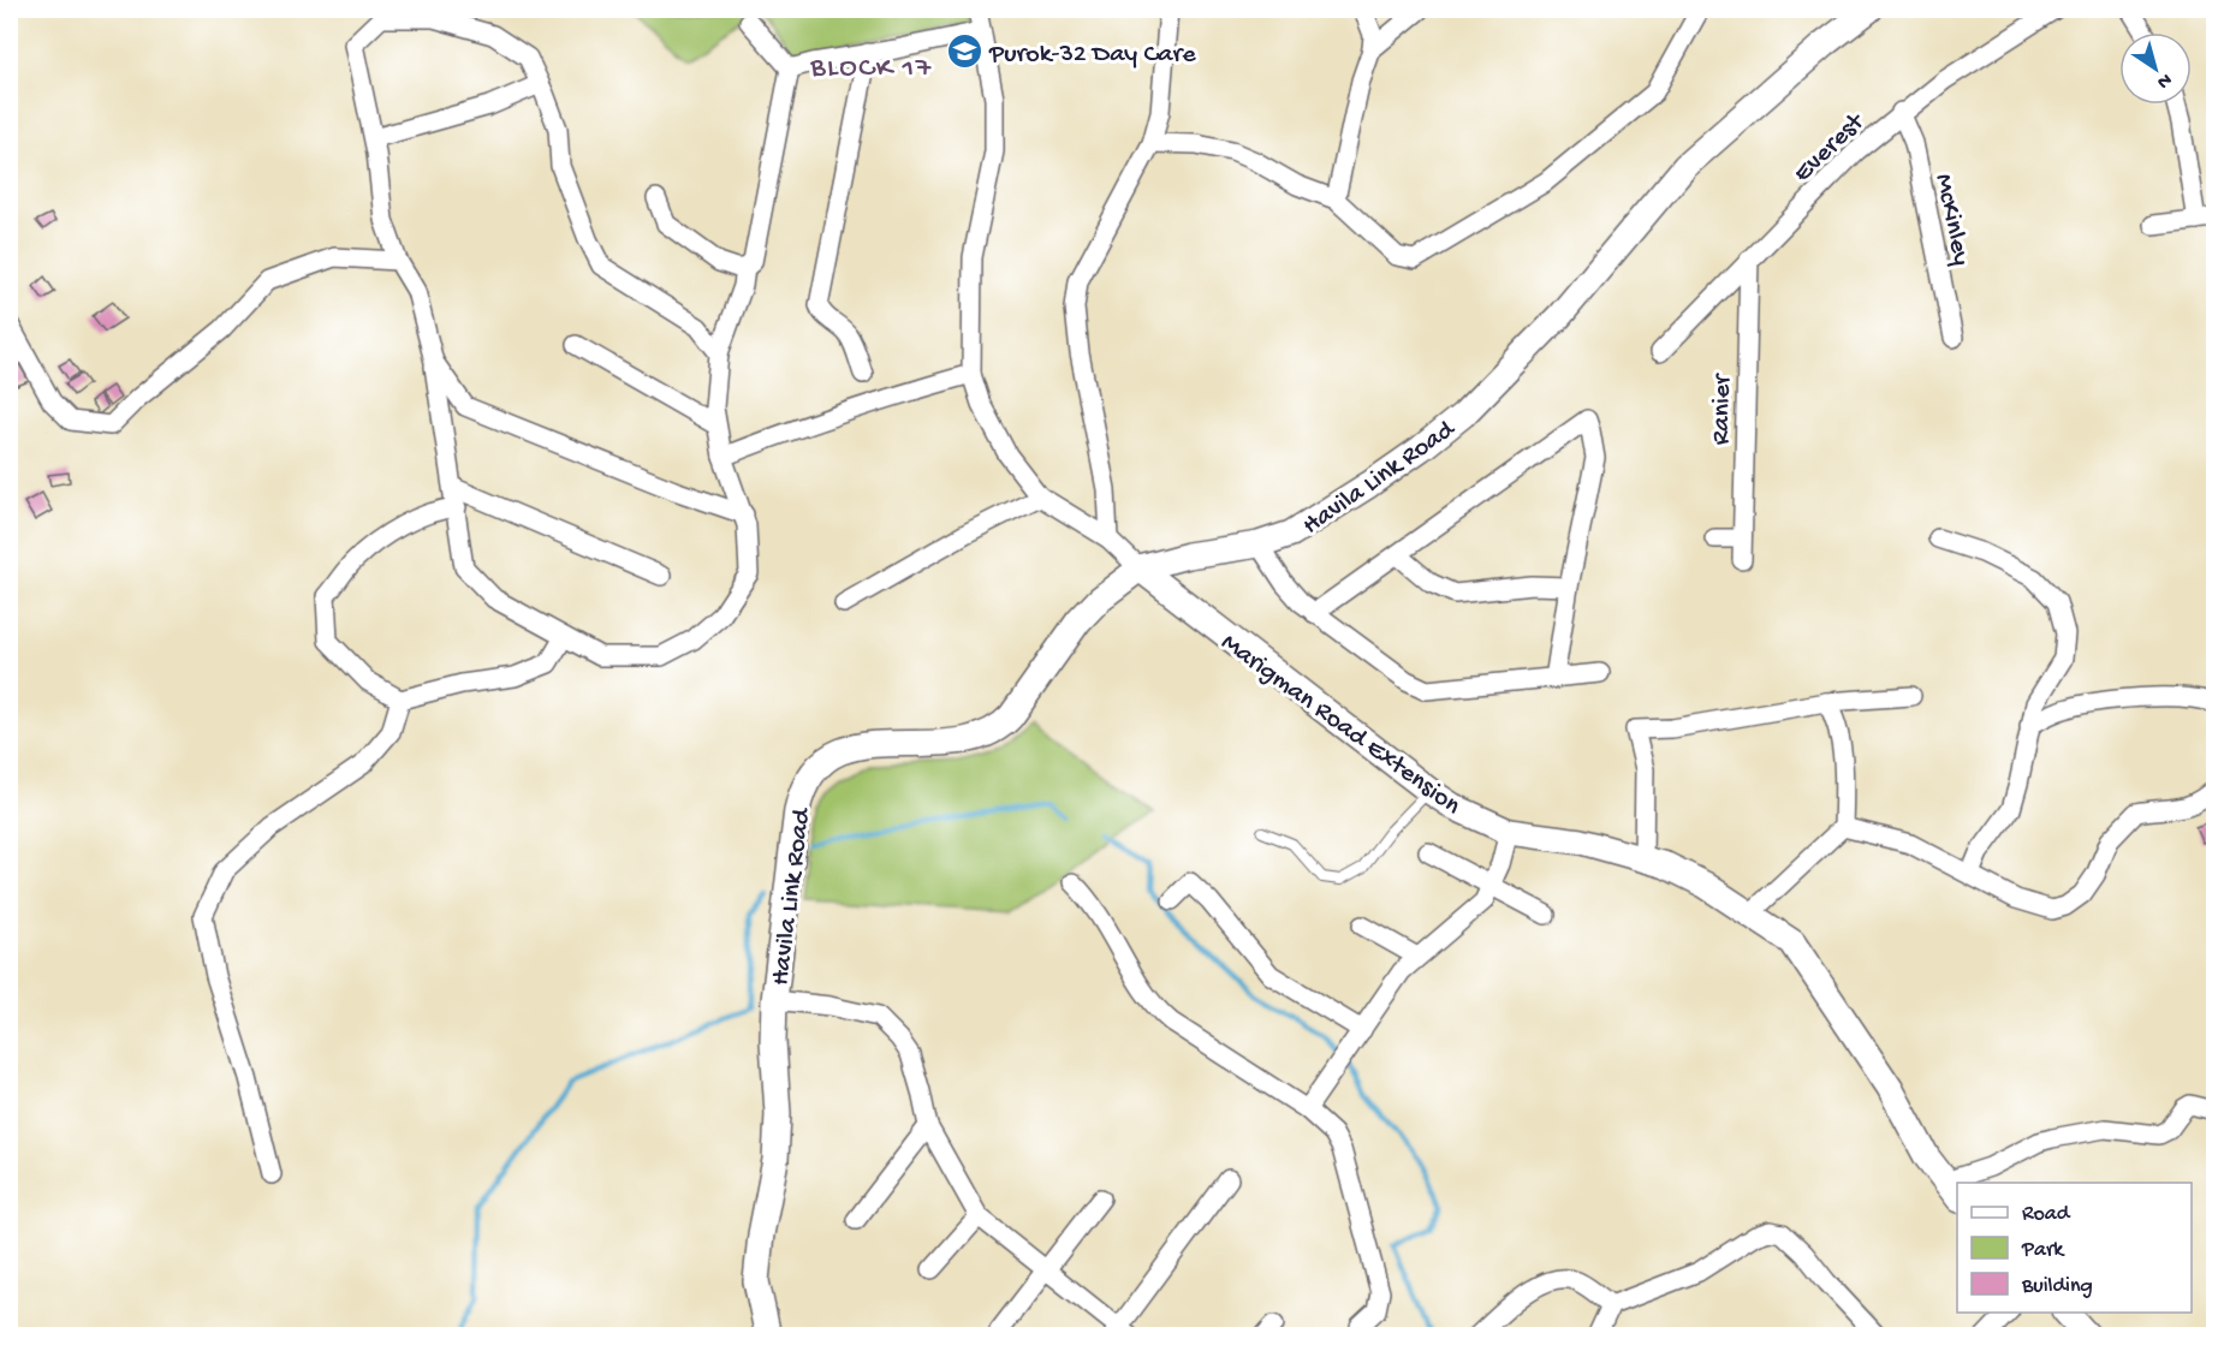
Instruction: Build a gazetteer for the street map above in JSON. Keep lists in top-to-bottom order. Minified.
{"streets":{"street":["Everest","McKinley","Ranier","Havila Link Road","Marigman Road Extension"]},"crossings":[["Everest","McKinley"],["Everest","Ranier"],["Havila Link Road","Marigman Road Extension"]],"districts":["BLOCK 17"],"places":{"school or university":["Purok-32 Day Care"]},"legend":["Road","Park","Building"],"north":"bottom right"}
